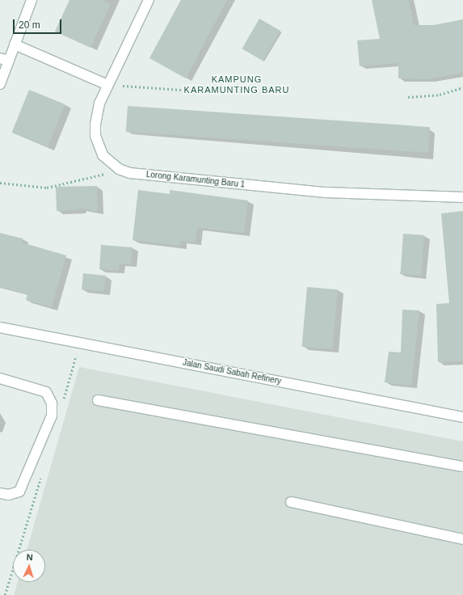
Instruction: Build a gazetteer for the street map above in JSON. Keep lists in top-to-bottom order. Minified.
{"streets":{"street":["Lorong Karamunting Baru 1","Jalan Saudi Sabah Refinery"]},"districts":["KAMPUNG KARAMUNTING BARU"],"scale_bar":"20 m","north":"top"}
